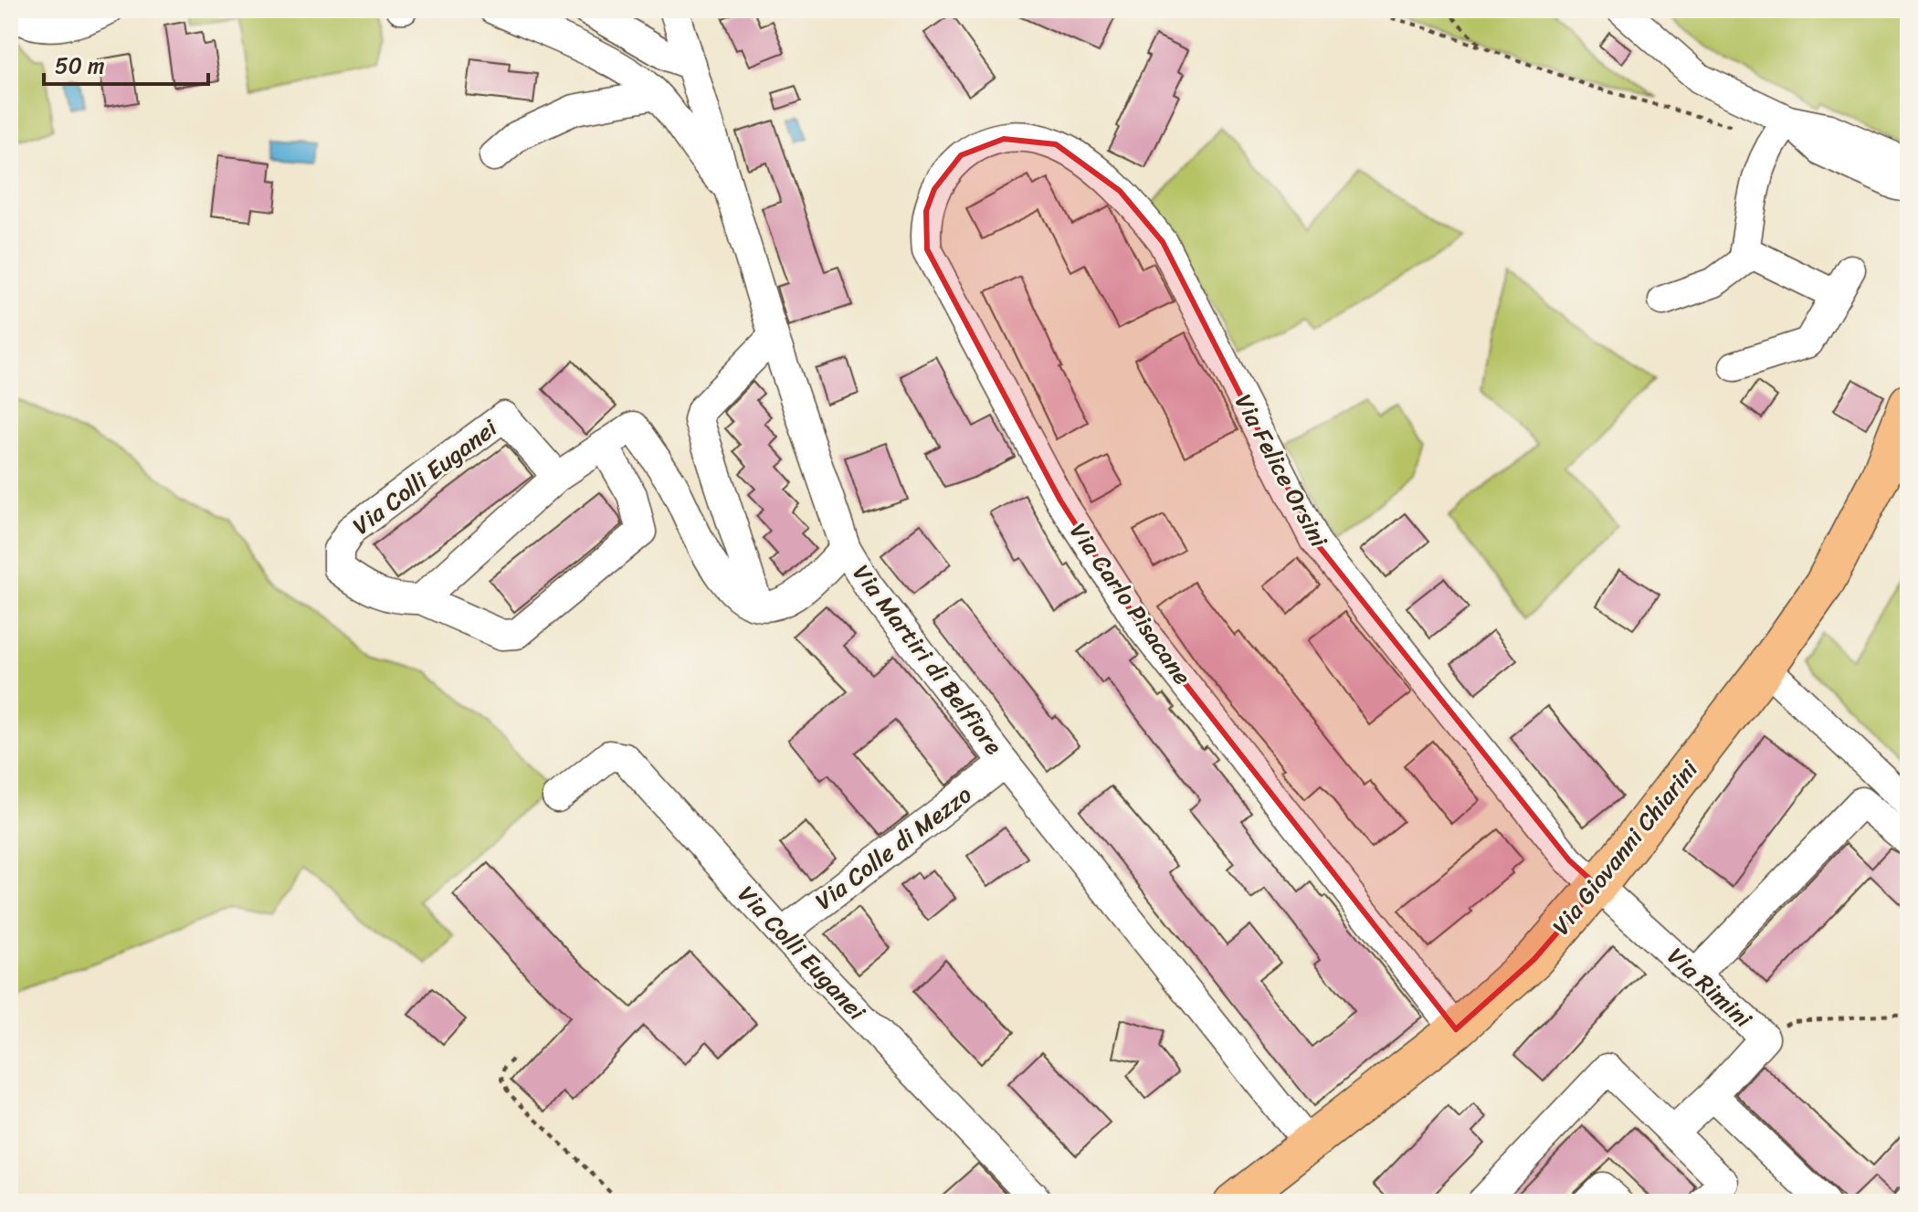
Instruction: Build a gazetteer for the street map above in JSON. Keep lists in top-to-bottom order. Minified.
{"streets":{"main road":["Via Giovanni Chiarini"],"street":["Via Felice Orsini","Via Colli Euganei","Via Carlo Pisacane","Via Martiri di Belfiore","Via Colle di Mezzo","Via Rimini"]},"crossings":[["Via Felice Orsini","Via Carlo Pisacane"],["Via Felice Orsini","Via Giovanni Chiarini"],["Via Felice Orsini","Via Rimini"],["Via Colli Euganei","Via Colle di Mezzo"],["Via Carlo Pisacane","Via Giovanni Chiarini"],["Via Martiri di Belfiore","Via Colle di Mezzo"],["Via Martiri di Belfiore","Via Giovanni Chiarini"],["Via Giovanni Chiarini","Via Rimini"]],"scale_bar":"50 m"}
